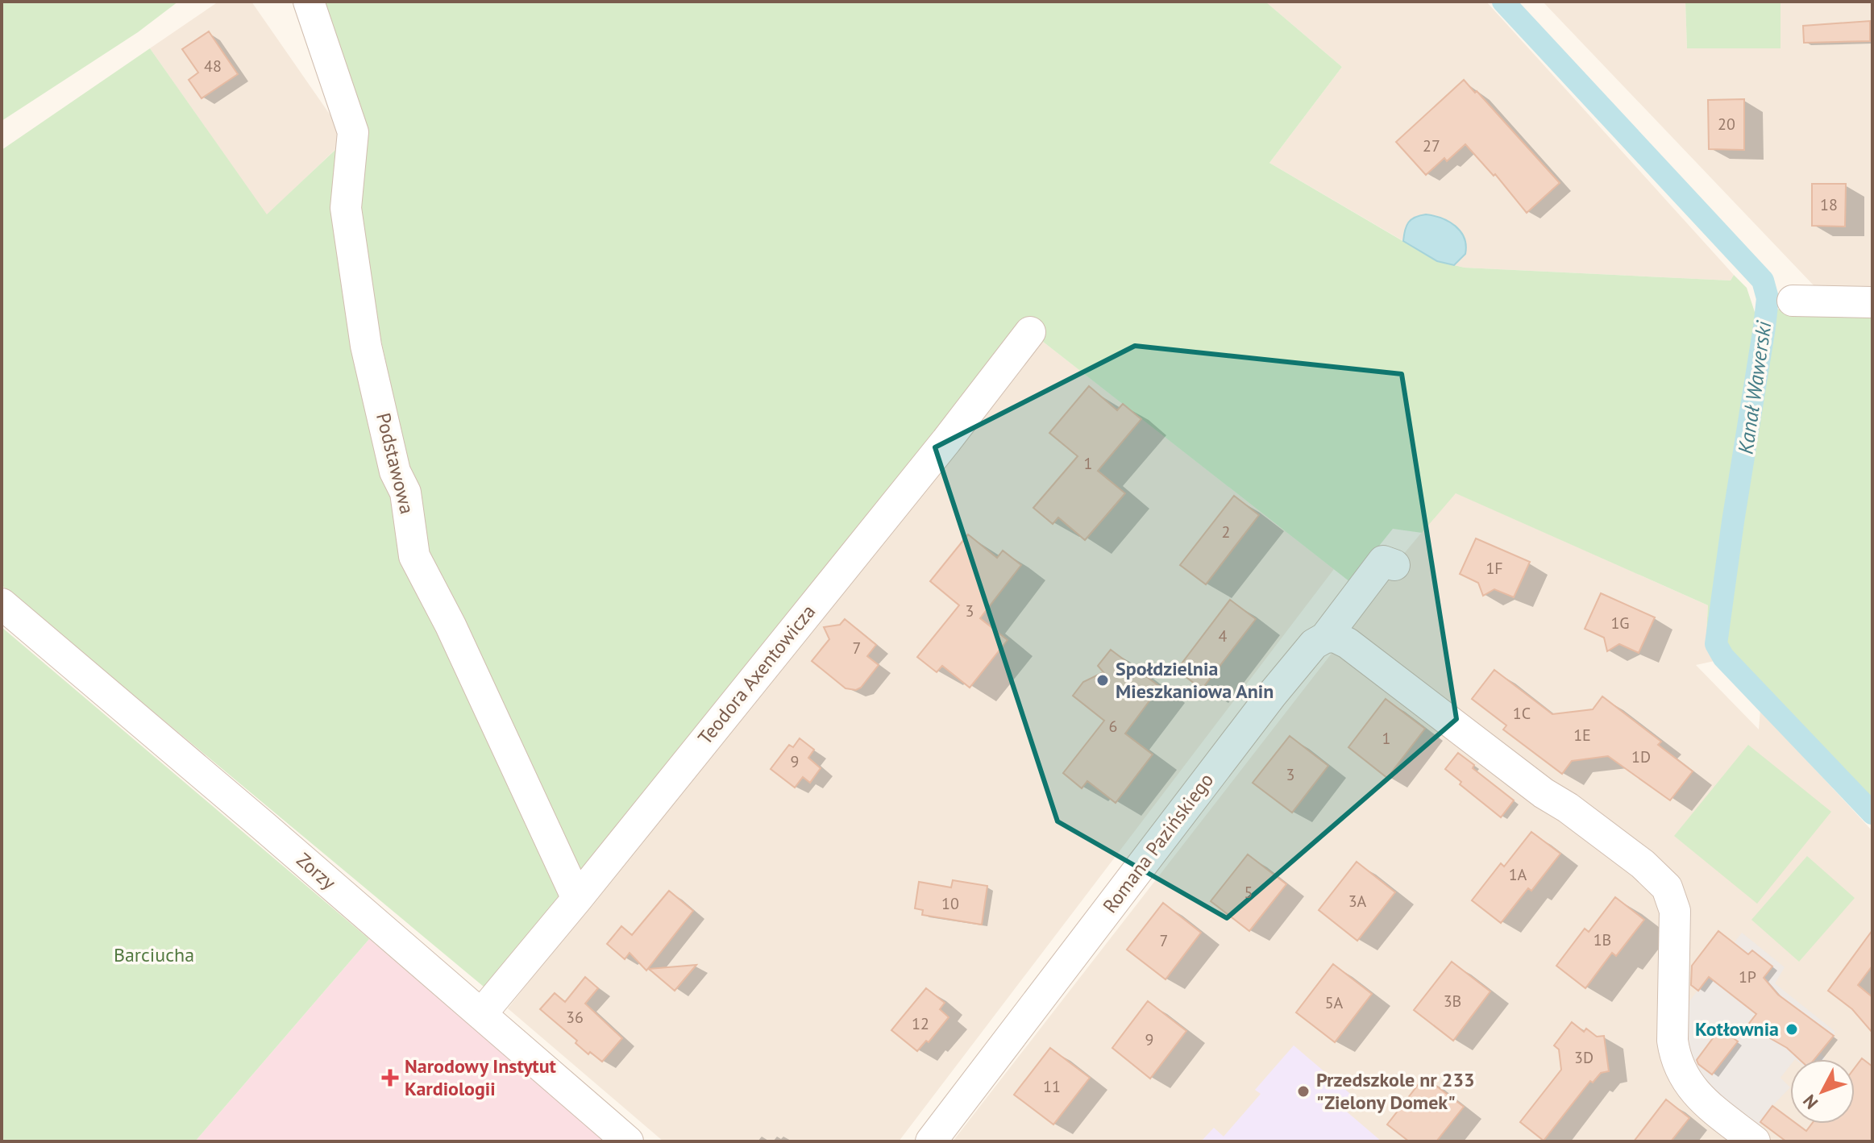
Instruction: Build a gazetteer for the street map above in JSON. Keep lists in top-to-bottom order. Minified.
{"streets":{"street":["Podstawowa","Teodora Axentowicza","Romana Pazińskiego","Zorzy"]},"crossings":[["Podstawowa","Teodora Axentowicza"],["Teodora Axentowicza","Zorzy"]],"water":["Kanał Wawerski"],"parks":["Barciucha"],"places":{"other":["Społdzielnia Mieszkaniowa Anin","Kotłownia","Przedszkole nr 233 \"Zielony Domek\""],"health":["Narodowy Instytut Kardiologii"]},"house_numbers":["48","20","27","18","1","2","1F","3","1G","4","7","1C","6","1E","1","1D","9","3","1A","5","3A","10","1B","7","1P","3B","5A","36","12","9","3D","11"],"north":"bottom left"}
